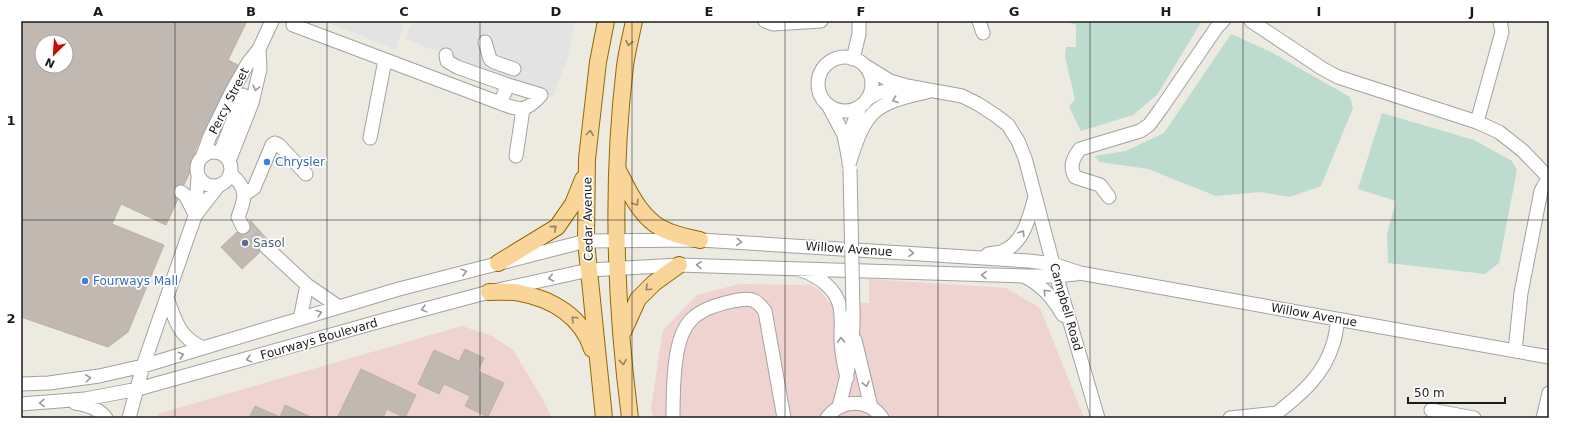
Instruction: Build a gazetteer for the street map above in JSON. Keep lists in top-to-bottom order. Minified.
{"streets":{"main road":["Cedar Avenue"],"street":["Percy Street","Willow Avenue","Campbell Road","Fourways Boulevard"]},"crossings":[["Percy Street","Fourways Boulevard"],["Cedar Avenue","Fourways Boulevard"],["Willow Avenue","Campbell Road"],["Willow Avenue","Fourways Boulevard"]],"places":["Chrysler","Sasol","Fourways Mall"],"scale_bar":"50 m","north":"bottom left","grid":{"columns":["A","B","C","D","E","F","G","H","I","J"],"rows":["1","2"]}}
